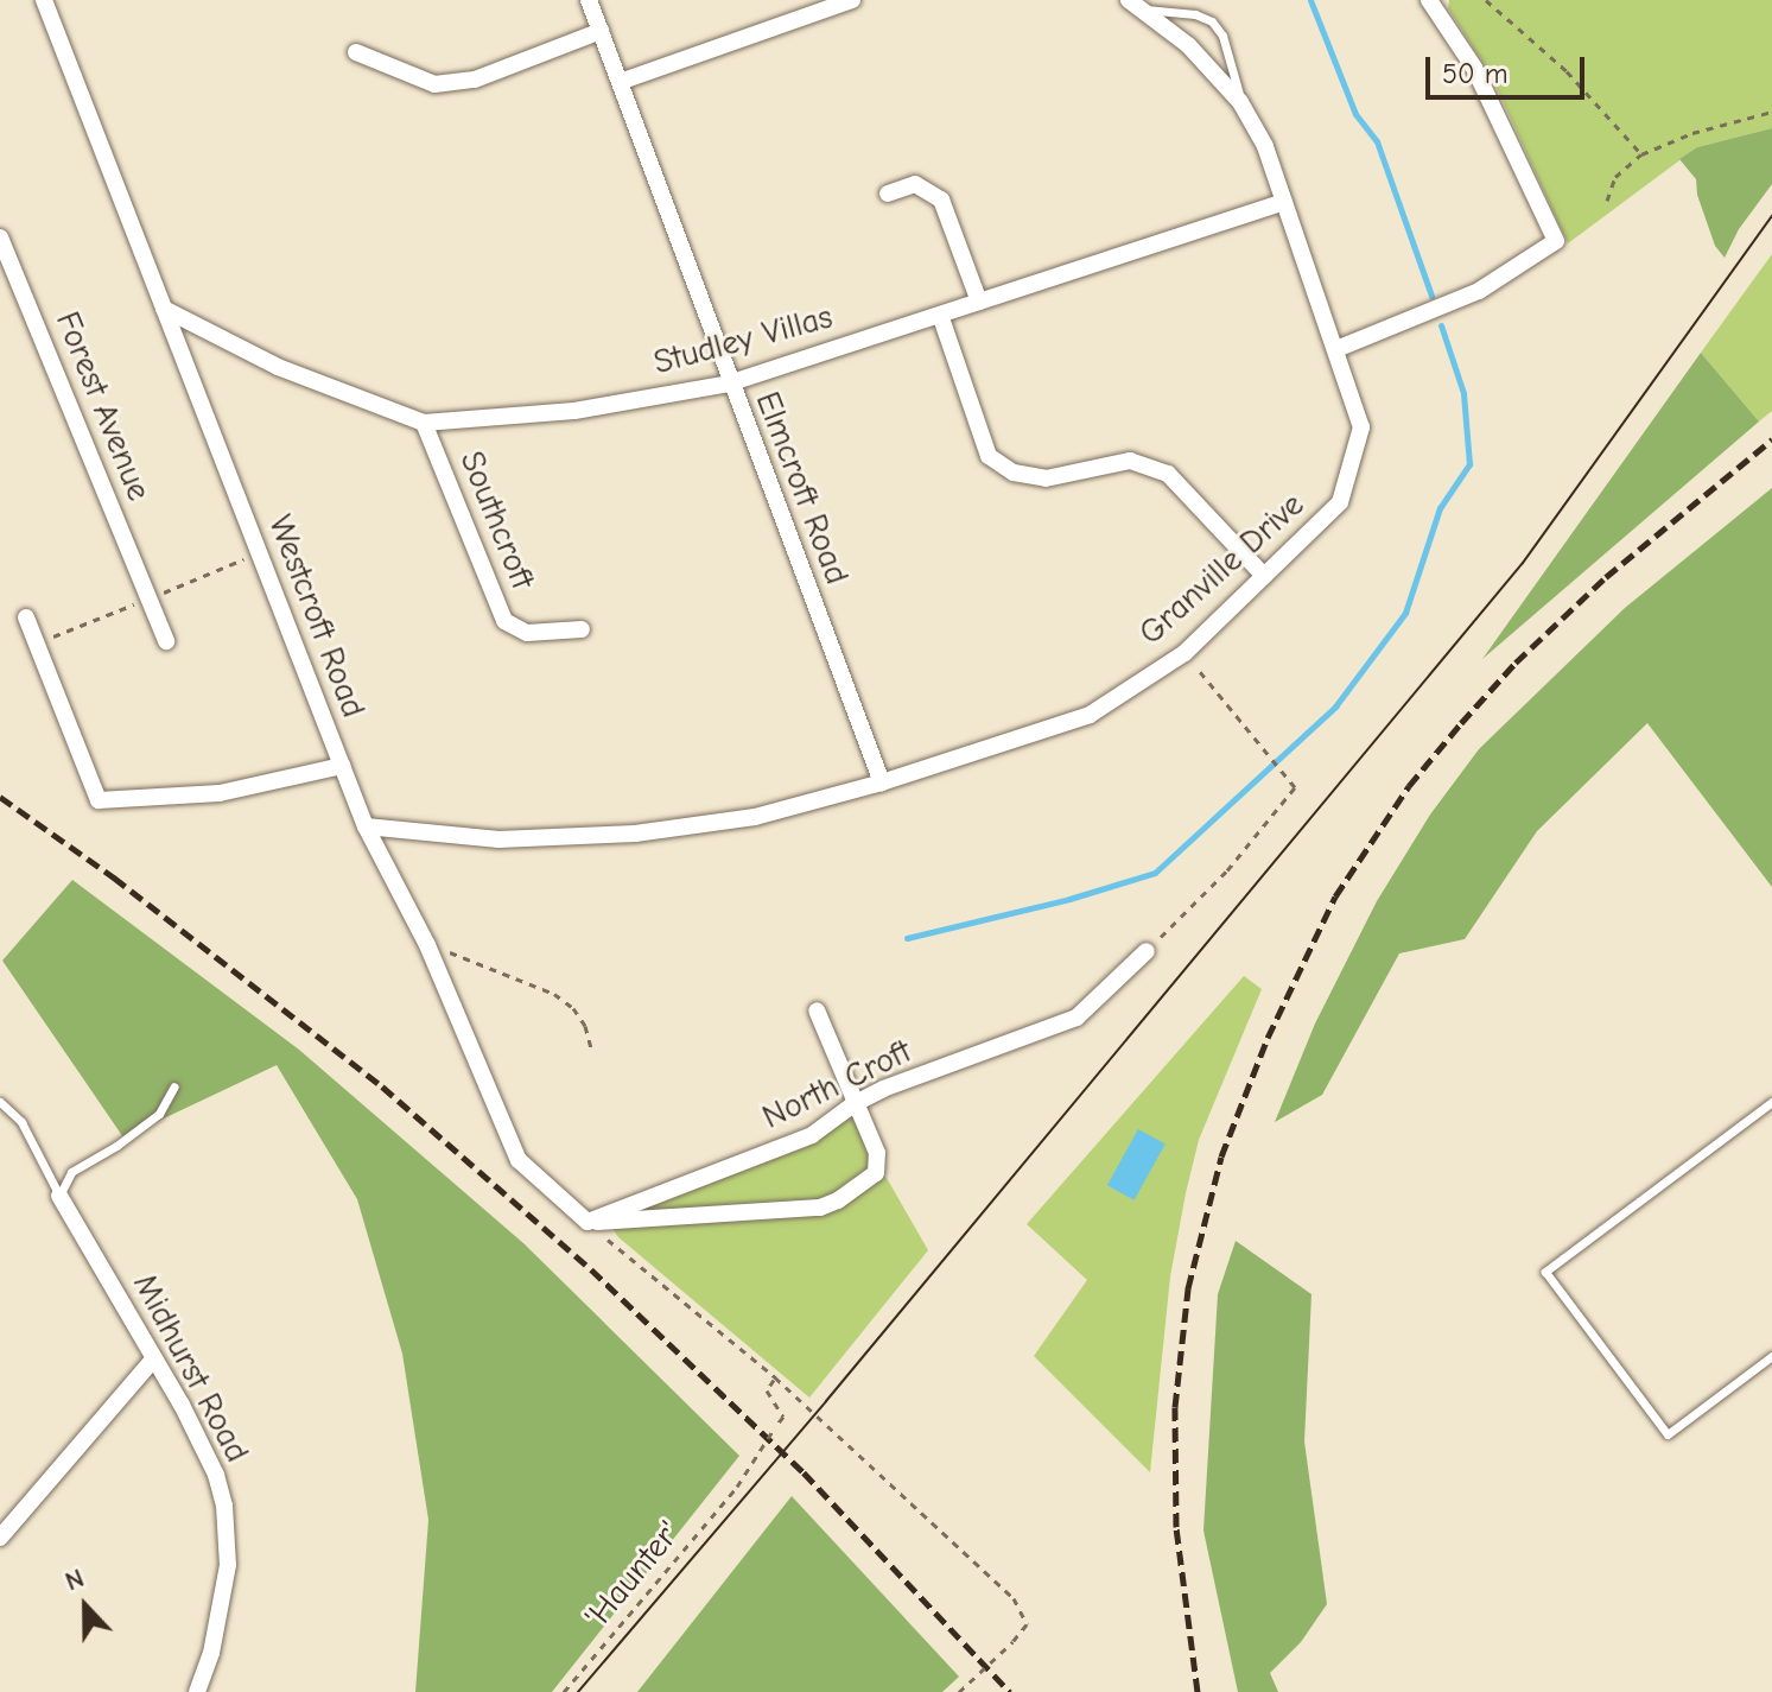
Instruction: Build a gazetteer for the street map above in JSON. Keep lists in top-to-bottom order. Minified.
{"streets":{"street":["Studley Villas","Forest Avenue","Elmcroft Road","Southcroft","Granville Drive","Westcroft Road","North Croft","Midhurst Road"],"path":["'Haunter'"]},"crossings":[["Studley Villas","Elmcroft Road"],["Studley Villas","Southcroft"],["Studley Villas","Granville Drive"],["Studley Villas","Westcroft Road"],["Elmcroft Road","Granville Drive"],["Granville Drive","Westcroft Road"],["Westcroft Road","North Croft"]],"scale_bar":"50 m","north":"top"}
